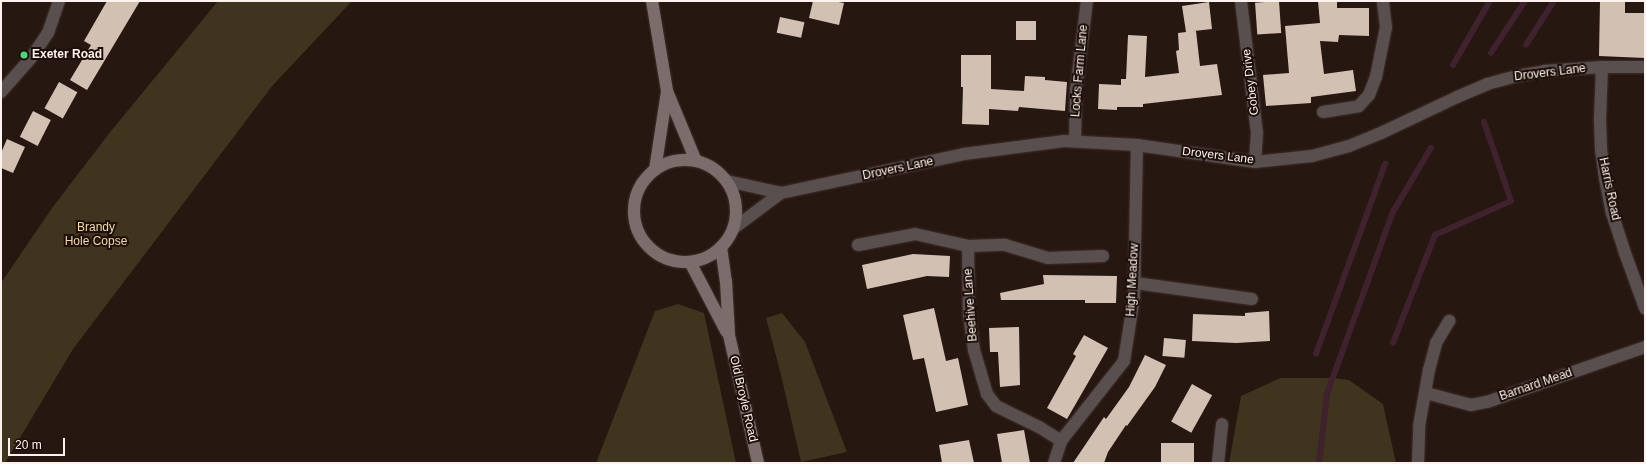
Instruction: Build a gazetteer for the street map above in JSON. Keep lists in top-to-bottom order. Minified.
{"streets":{"main road":["Old Broyle Road"],"street":["Locks Farm Lane","Drovers Lane","Gobey Drive","Harris Road","High Meadow","Beehive Lane","Barnard Mead"]},"crossings":[["Locks Farm Lane","Drovers Lane"],["Drovers Lane","Gobey Drive"],["Drovers Lane","Harris Road"],["Drovers Lane","High Meadow"],["Drovers Lane","Old Broyle Road"],["High Meadow","Beehive Lane"]],"parks":["Brandy Hole Copse"],"places":["Exeter Road"],"scale_bar":"20 m"}
